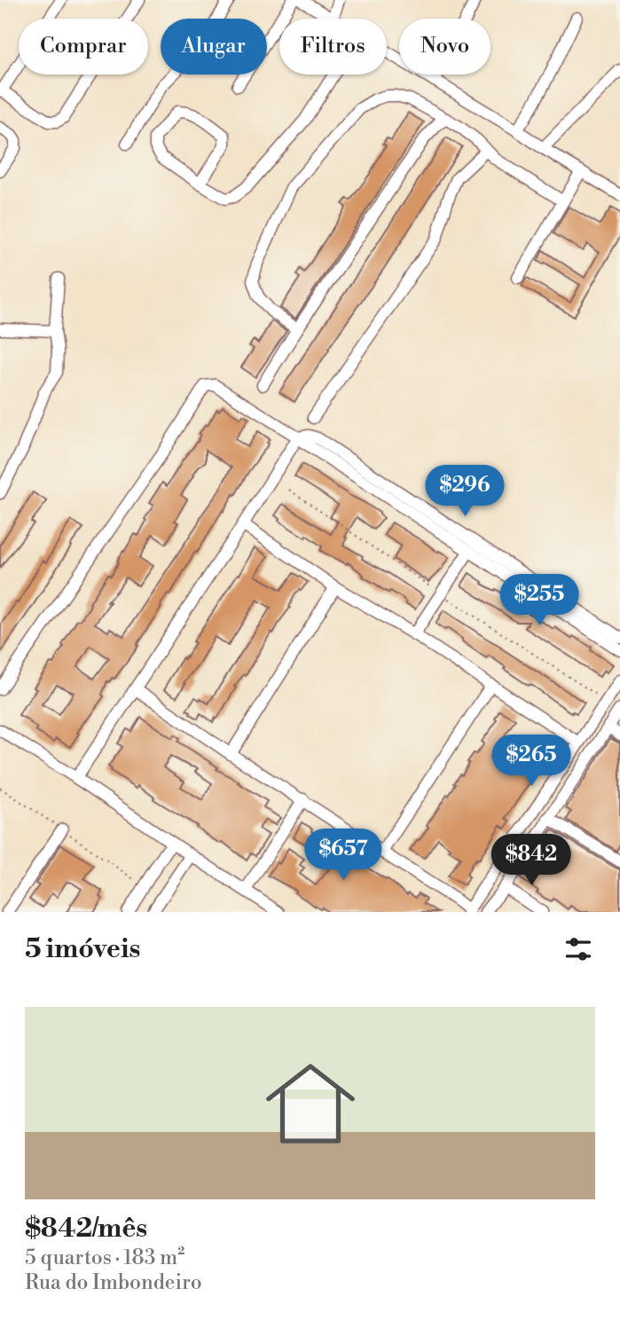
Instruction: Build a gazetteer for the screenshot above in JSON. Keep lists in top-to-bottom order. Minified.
{"page":{"chip":["Comprar","Alugar","Filtros","Novo"],"price":["$296","$255","$265","$657","$842"],"heading":"5 imóveis","list":[{"name":"$842/mês","note":"5 quartos · 183 m² · Rua do Imbondeiro"}]}}
